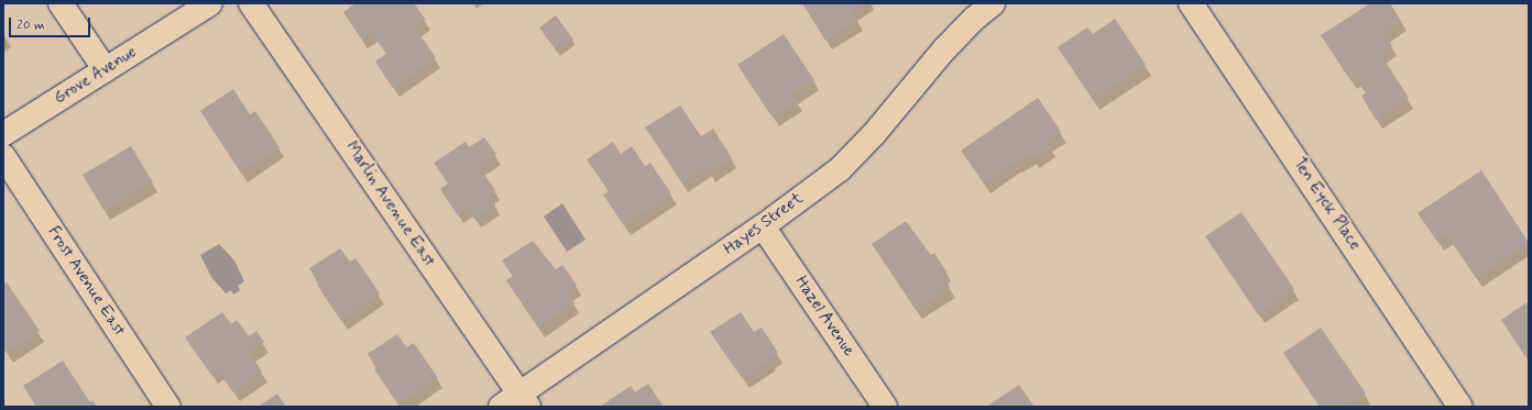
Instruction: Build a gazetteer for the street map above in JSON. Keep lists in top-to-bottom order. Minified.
{"streets":{"street":["Grove Avenue","Marlin Avenue East","Ten Eyck Place","Hayes Street","Frost Avenue East","Hazel Avenue"]},"crossings":[["Marlin Avenue East","Hayes Street"],["Hayes Street","Hazel Avenue"]],"scale_bar":"20 m"}
